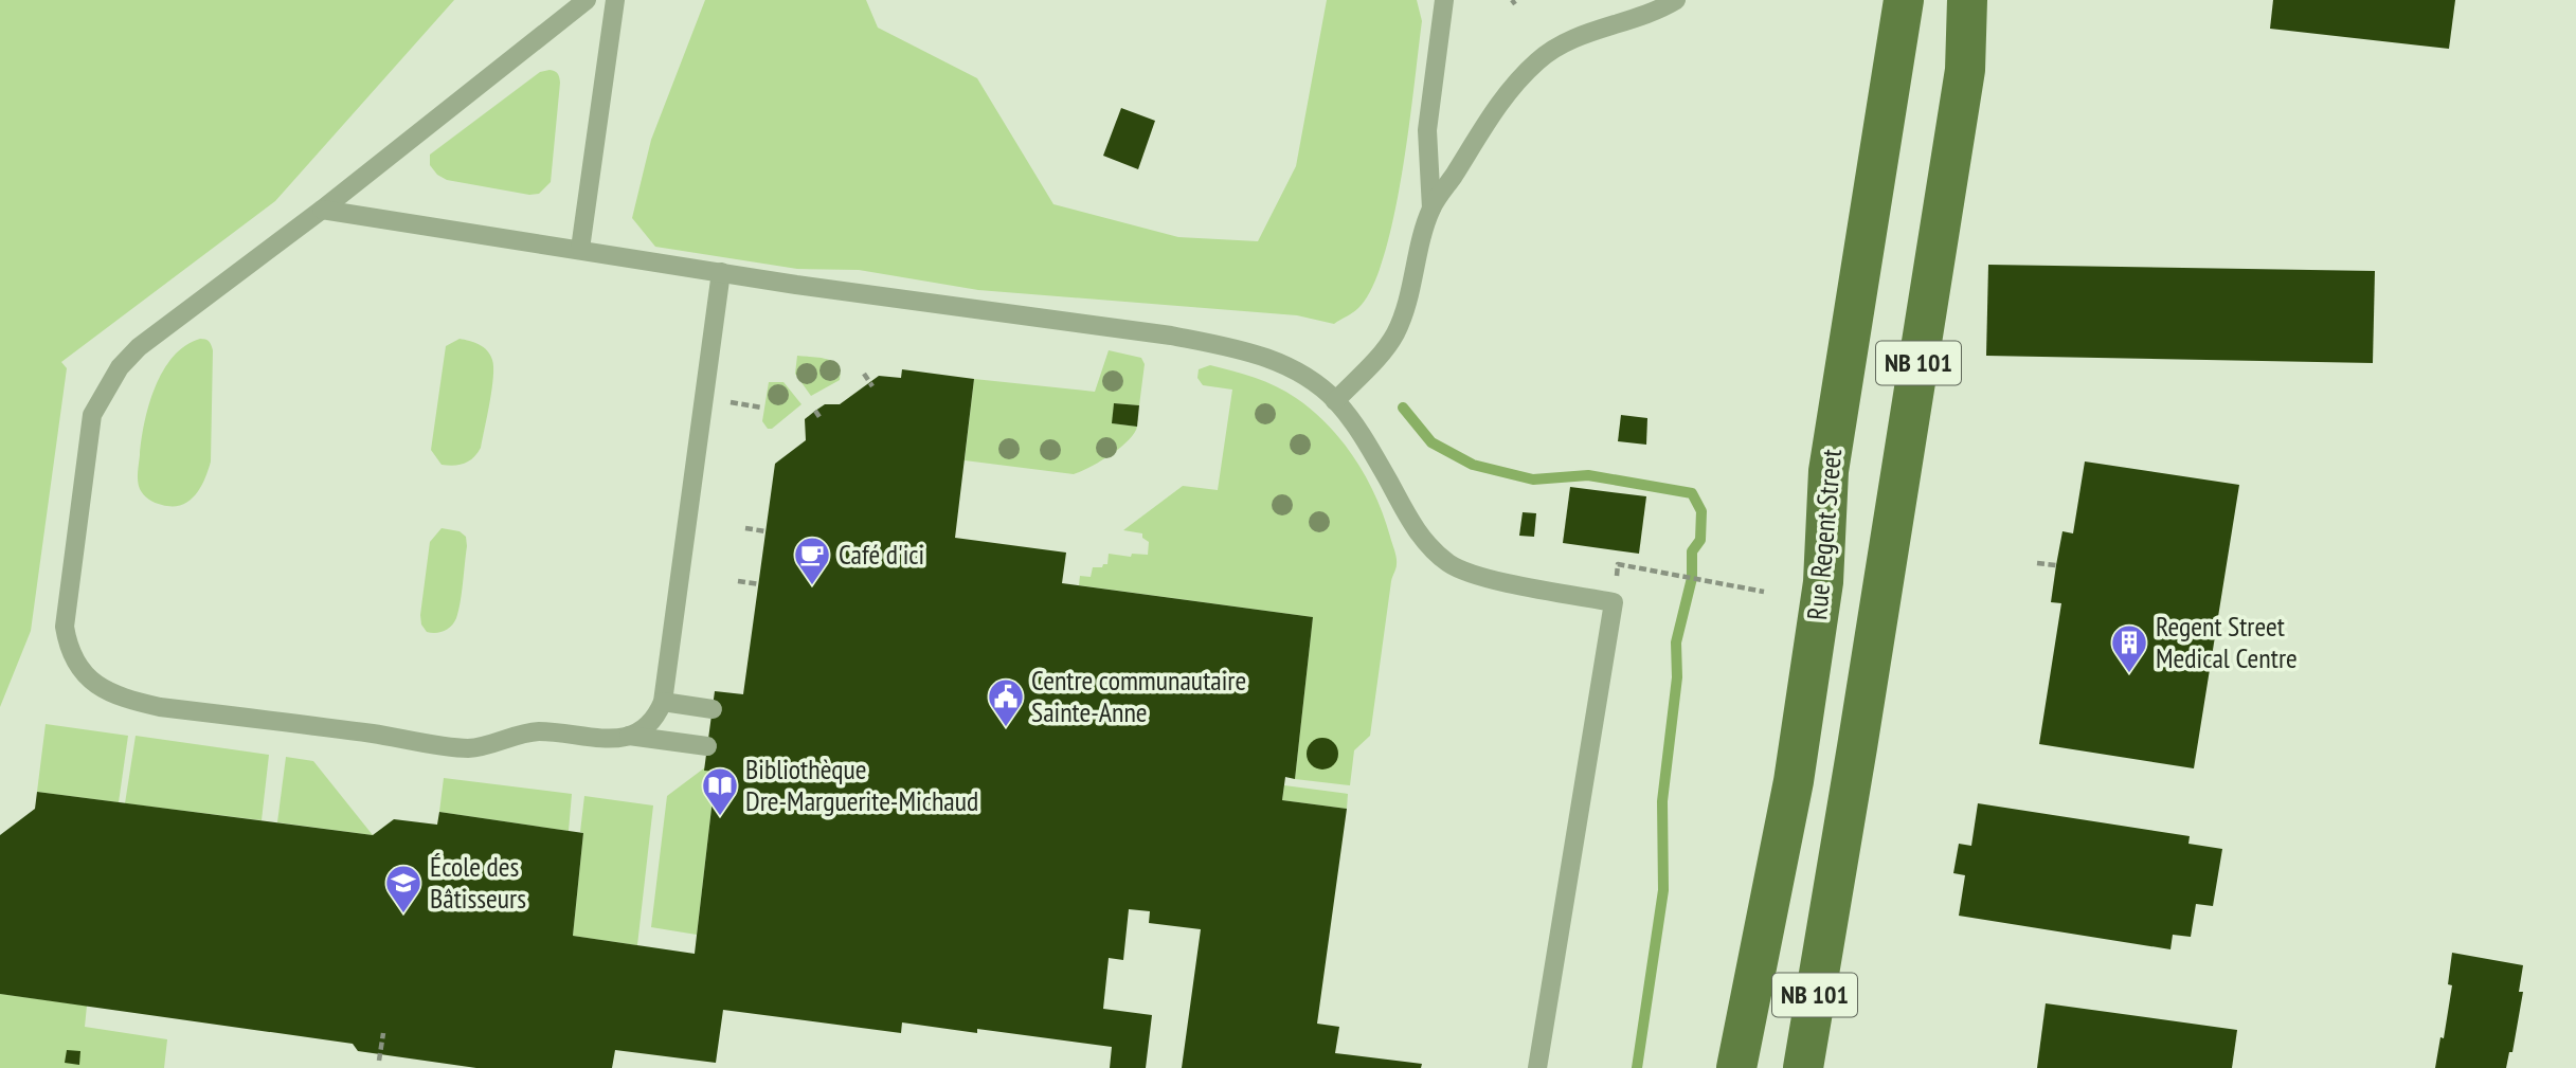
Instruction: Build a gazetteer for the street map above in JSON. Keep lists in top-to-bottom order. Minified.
{"streets":{"main road":["NB 101","Rue Regent Street"]},"places":{"cafe":["Café d'ici"],"building":["Regent Street Medical Centre"],"public building":["Centre communautaire Sainte-Anne"],"library":["Bibliothèque Dre-Marguerite-Michaud"],"school or university":["École des Bâtisseurs"]}}
